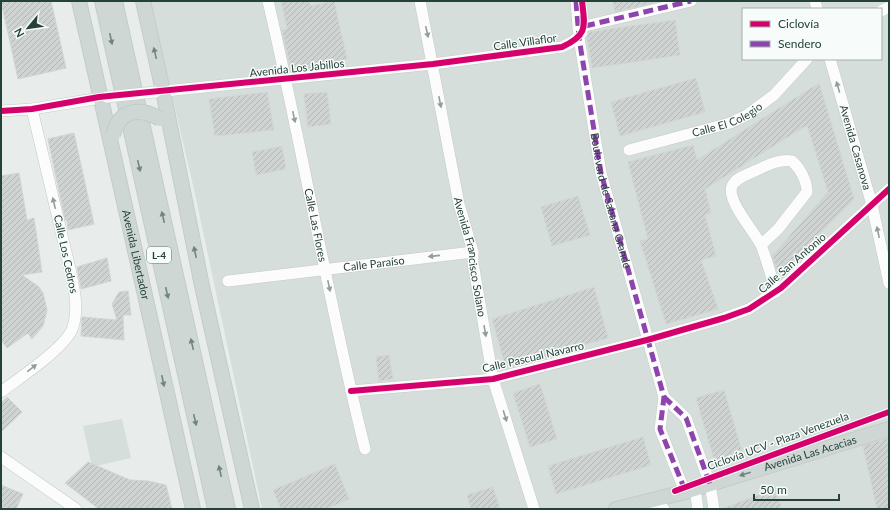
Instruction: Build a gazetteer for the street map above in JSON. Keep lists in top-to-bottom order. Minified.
{"streets":{"main road":["Avenida Libertador","L-4","Avenida Las Acacias"],"street":["Calle Villaflor","Avenida Los Jabillos","Calle El Colegio","Avenida Casanova","Boulevard de Sabana Grande","Calle Las Flores","Calle Los Cedros","Avenida Francisco Solano","Calle Paraíso","Calle San Antonio","Calle Pascual Navarro"],"cycle path":["Ciclovía UCV - Plaza Venezuela"]},"crossings":[["Calle Villaflor","Avenida Los Jabillos"],["Calle Villaflor","Boulevard de Sabana Grande"],["Calle Villaflor","Avenida Francisco Solano"],["Avenida Los Jabillos","Calle Las Flores"],["Avenida Los Jabillos","Avenida Libertador"],["Avenida Los Jabillos","Avenida Francisco Solano"],["Avenida Casanova","Calle San Antonio"],["Boulevard de Sabana Grande","Calle San Antonio"],["Boulevard de Sabana Grande","Calle Pascual Navarro"],["Boulevard de Sabana Grande","Avenida Las Acacias"],["Calle Las Flores","Calle Paraíso"],["Calle Las Flores","Calle Pascual Navarro"],["Avenida Francisco Solano","Calle Paraíso"],["Avenida Francisco Solano","Calle Pascual Navarro"],["Calle San Antonio","Calle Pascual Navarro"]],"one_way":["Avenida Casanova","Calle Las Flores","Calle Los Cedros","Avenida Francisco Solano","Calle Paraíso","Avenida Las Acacias"],"legend":["Ciclovía","Sendero"],"scale_bar":"50 m","north":"bottom left"}
